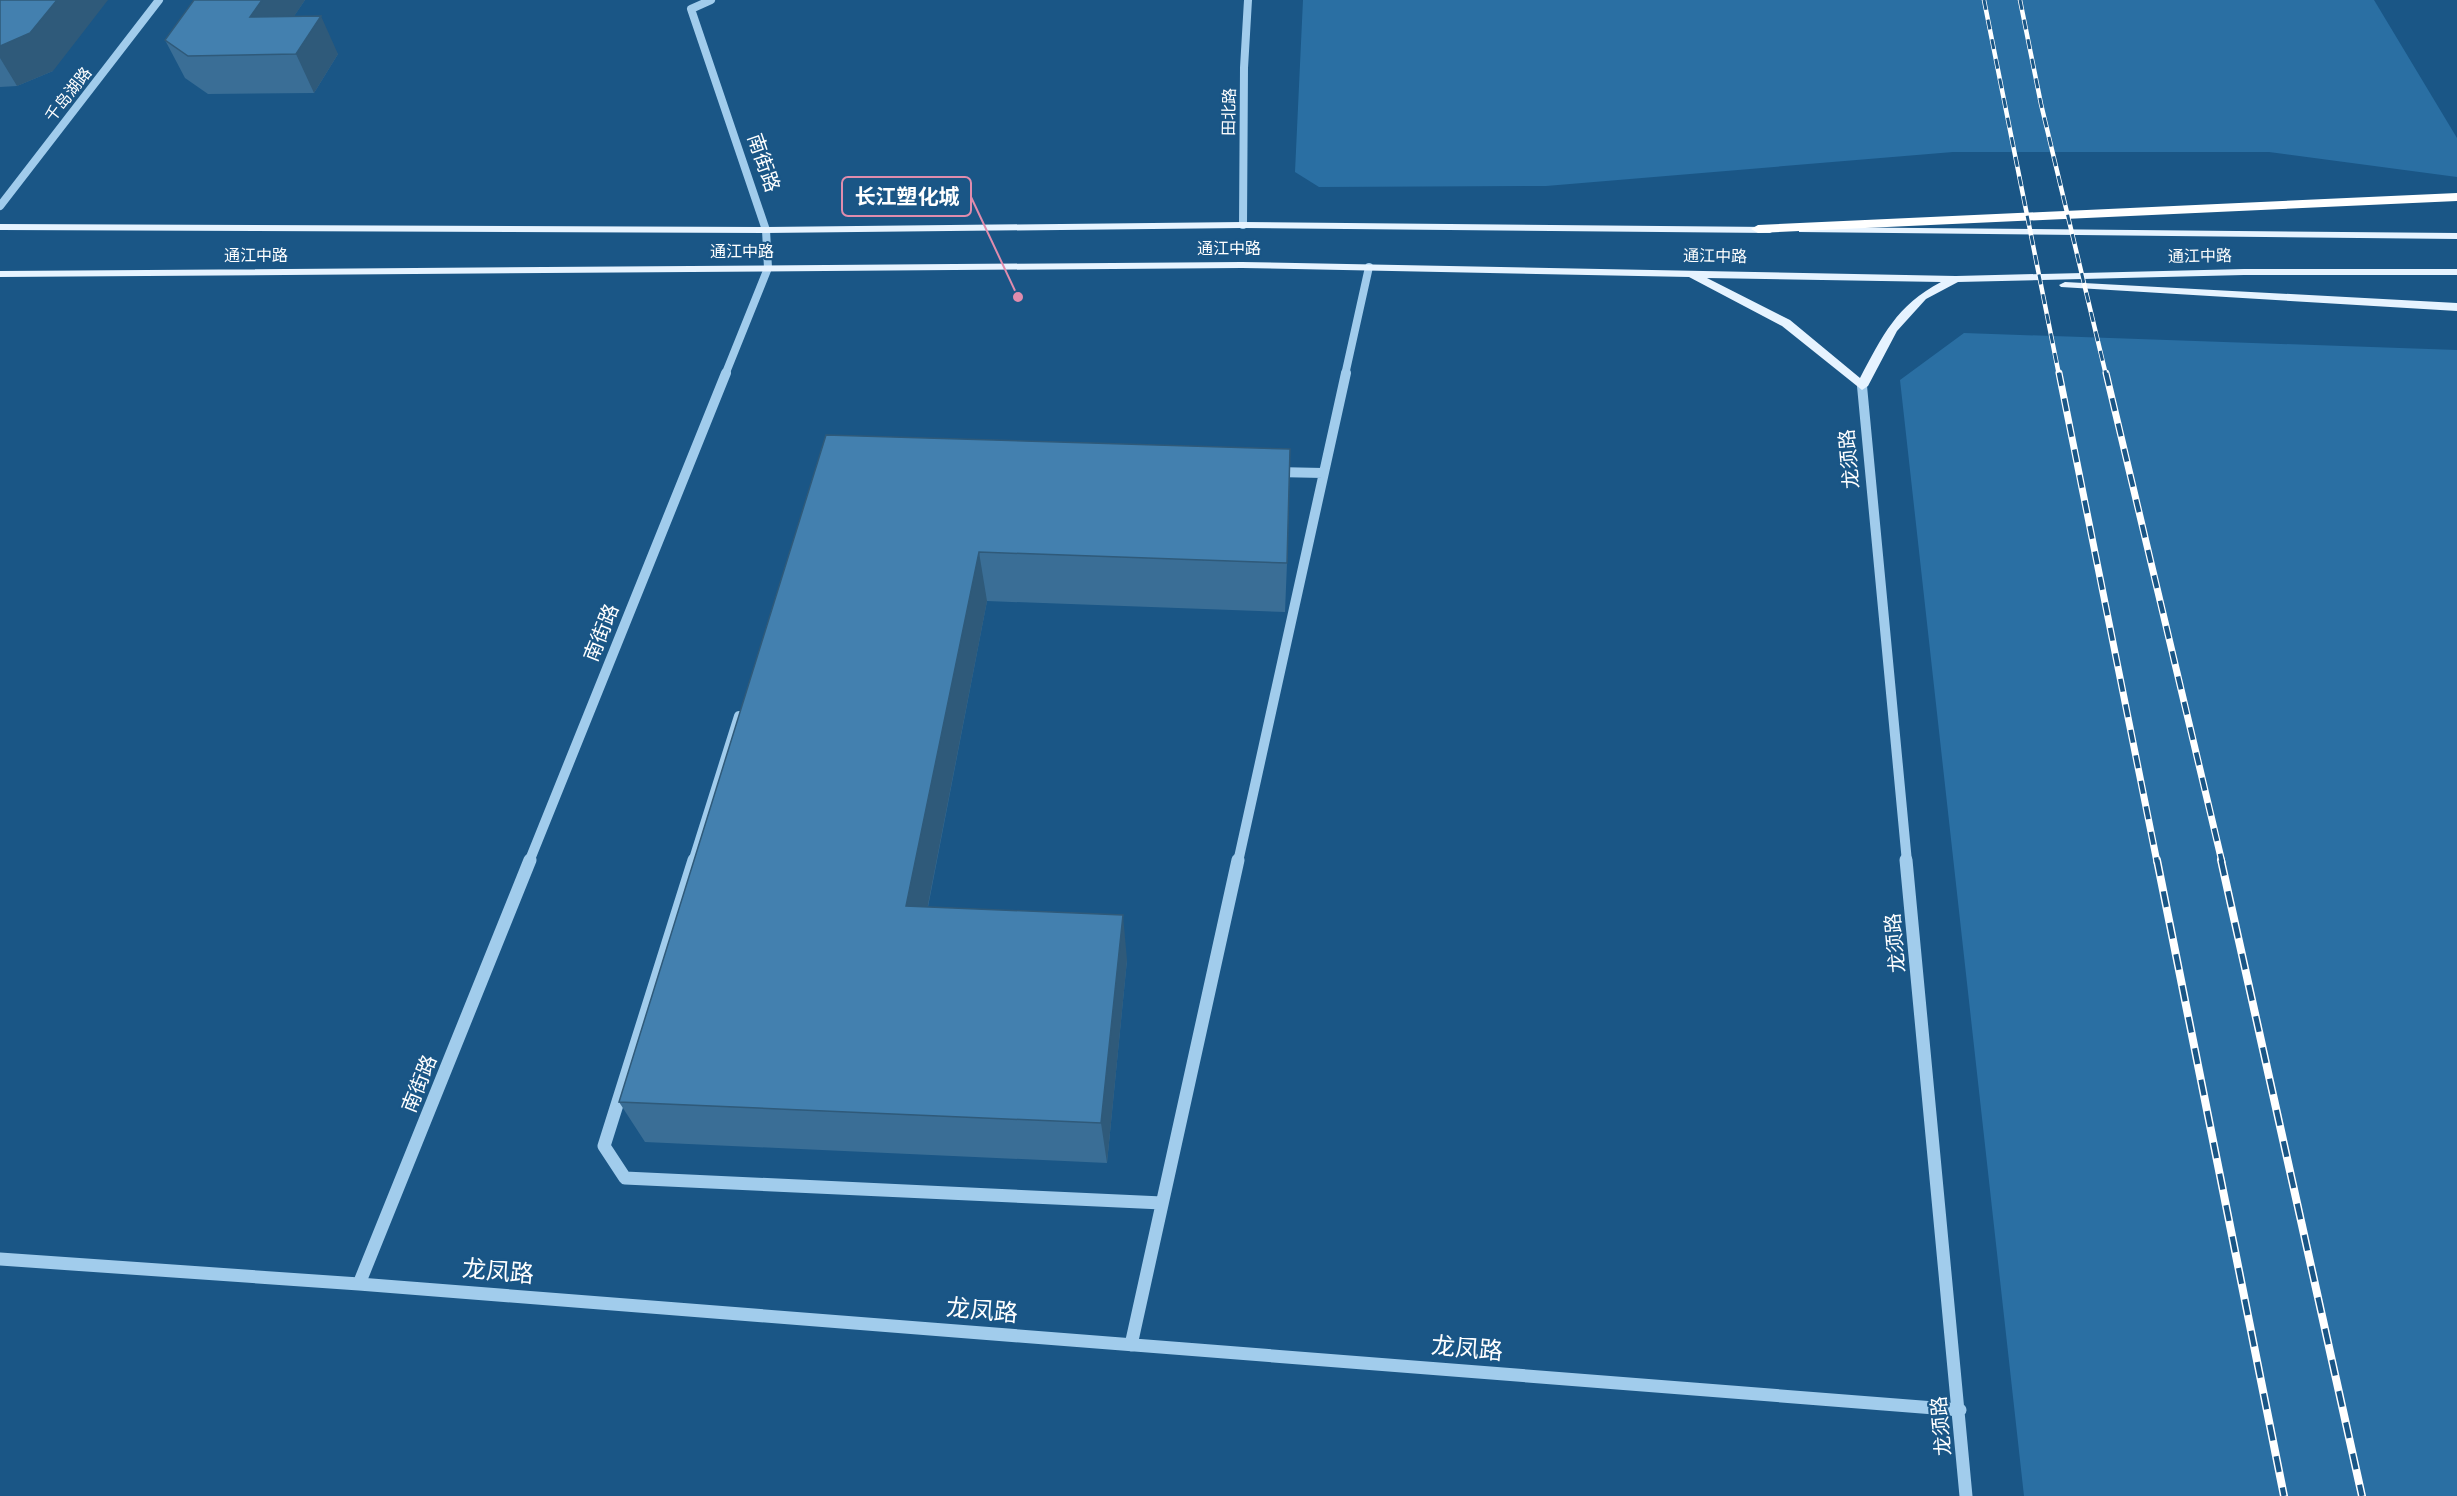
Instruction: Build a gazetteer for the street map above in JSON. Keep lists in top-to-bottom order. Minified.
{"streets":{"main road":["通江中路"],"street":["千岛湖路","田北路","南街路","龙须路","龙凤路"]},"crossings":[["田北路","通江中路"],["南街路","通江中路"],["南街路","龙凤路"],["龙须路","龙凤路"]],"places":["长江塑化城"]}
